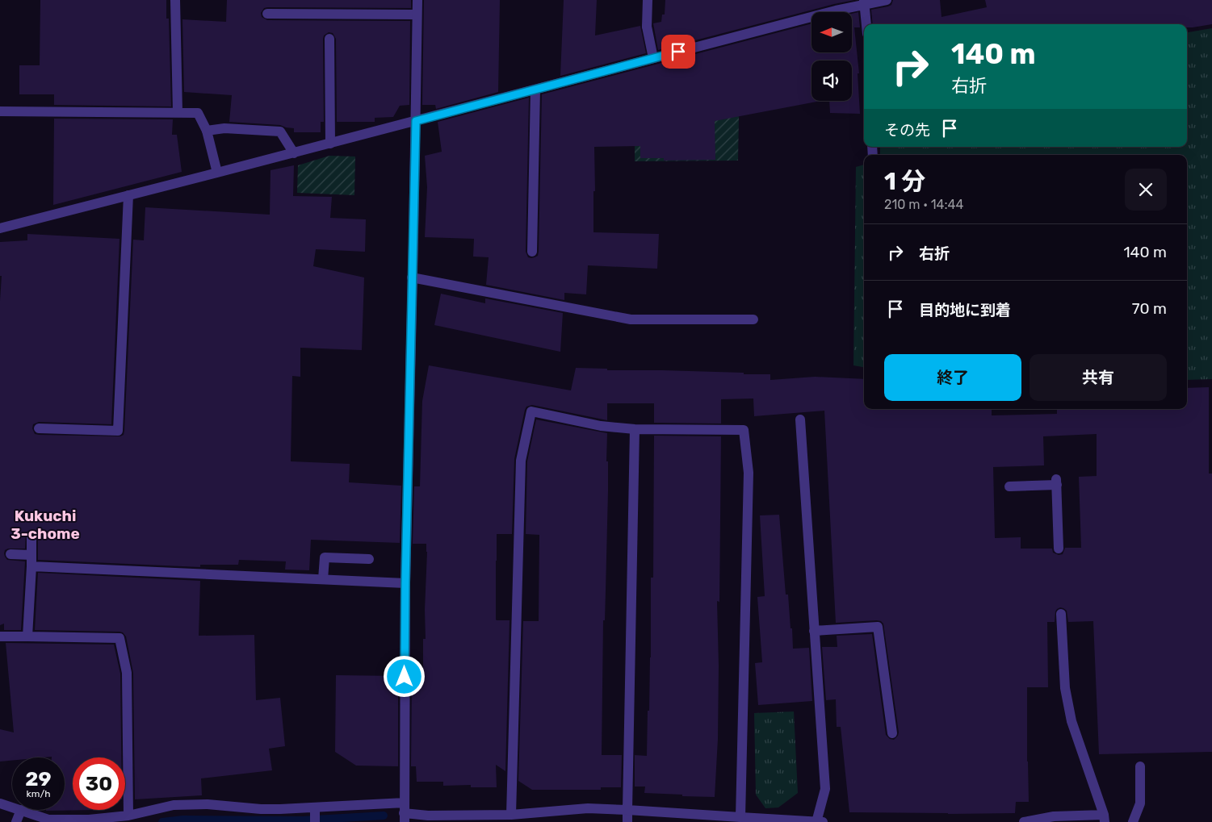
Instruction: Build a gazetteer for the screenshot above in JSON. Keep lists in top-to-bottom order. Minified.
{"districts":["Kukuchi 3-chome"],"north":"left","page":{"turn":["140 m","右折"],"then":"その先","heading":["1 分","210 m · 14:44"],"list":[{"name":"右折","value":"140 m"},{"name":"目的地に到着","value":"70 m"}],"buttons":["終了","共有"],"speed":"29 km/h","limit":"30"}}
